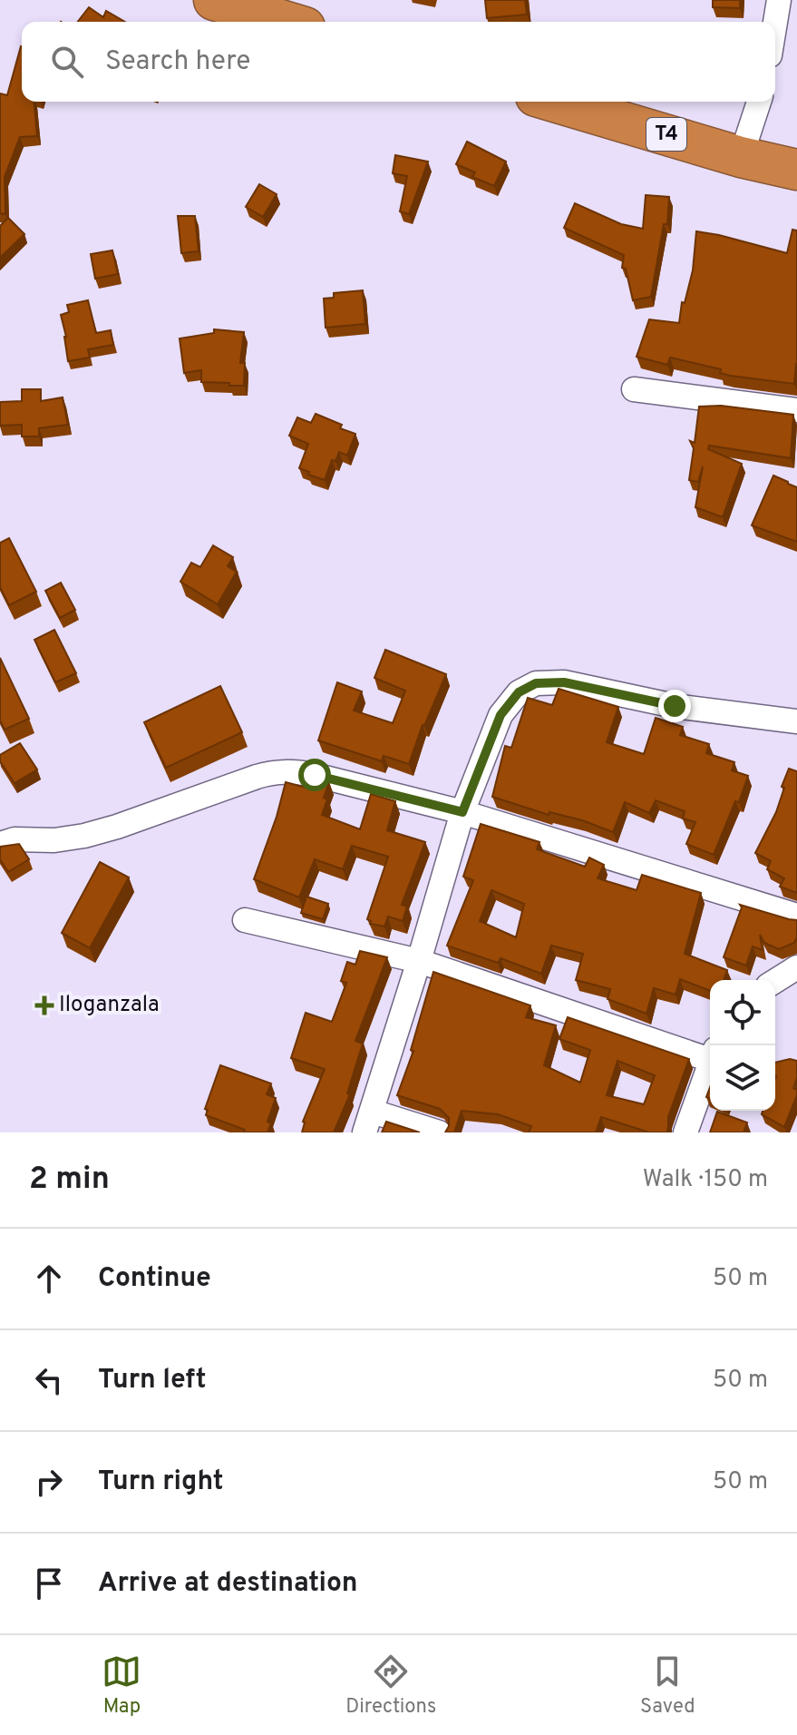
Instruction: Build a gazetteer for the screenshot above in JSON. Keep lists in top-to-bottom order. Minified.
{"streets":{"highway":["T4"]},"places":{"health":["Iloganzala"]},"page":{"search":"Search here","heading":["2 min","Walk · 150 m"],"list":[["Continue","50 m"],["Turn left","50 m"],["Turn right","50 m"],"Arrive at destination"],"nav":["Map","Directions","Saved"]}}
